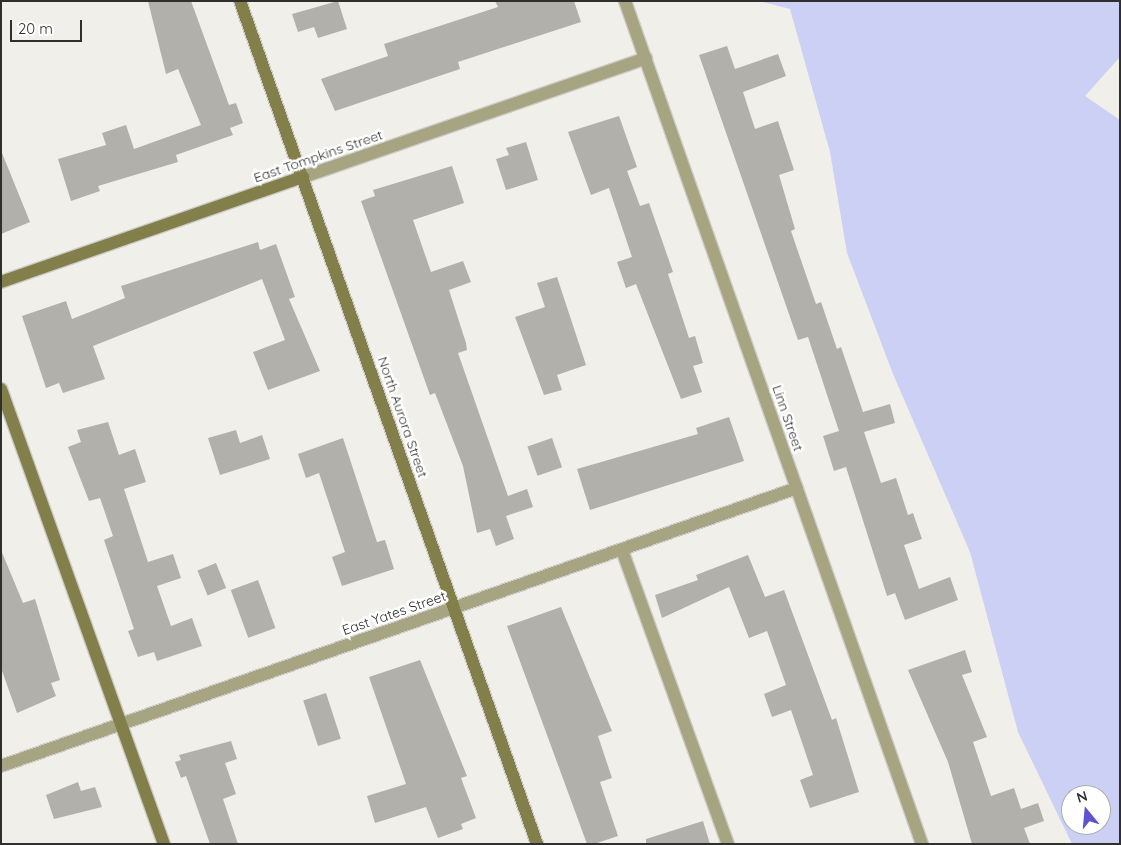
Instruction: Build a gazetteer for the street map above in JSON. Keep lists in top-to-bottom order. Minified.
{"streets":{"street":["East Tompkins Street","North Aurora Street","Linn Street","East Yates Street"]},"crossings":[["East Tompkins Street","North Aurora Street"],["East Tompkins Street","Linn Street"],["North Aurora Street","East Yates Street"],["Linn Street","East Yates Street"]],"scale_bar":"20 m","north":"top"}
